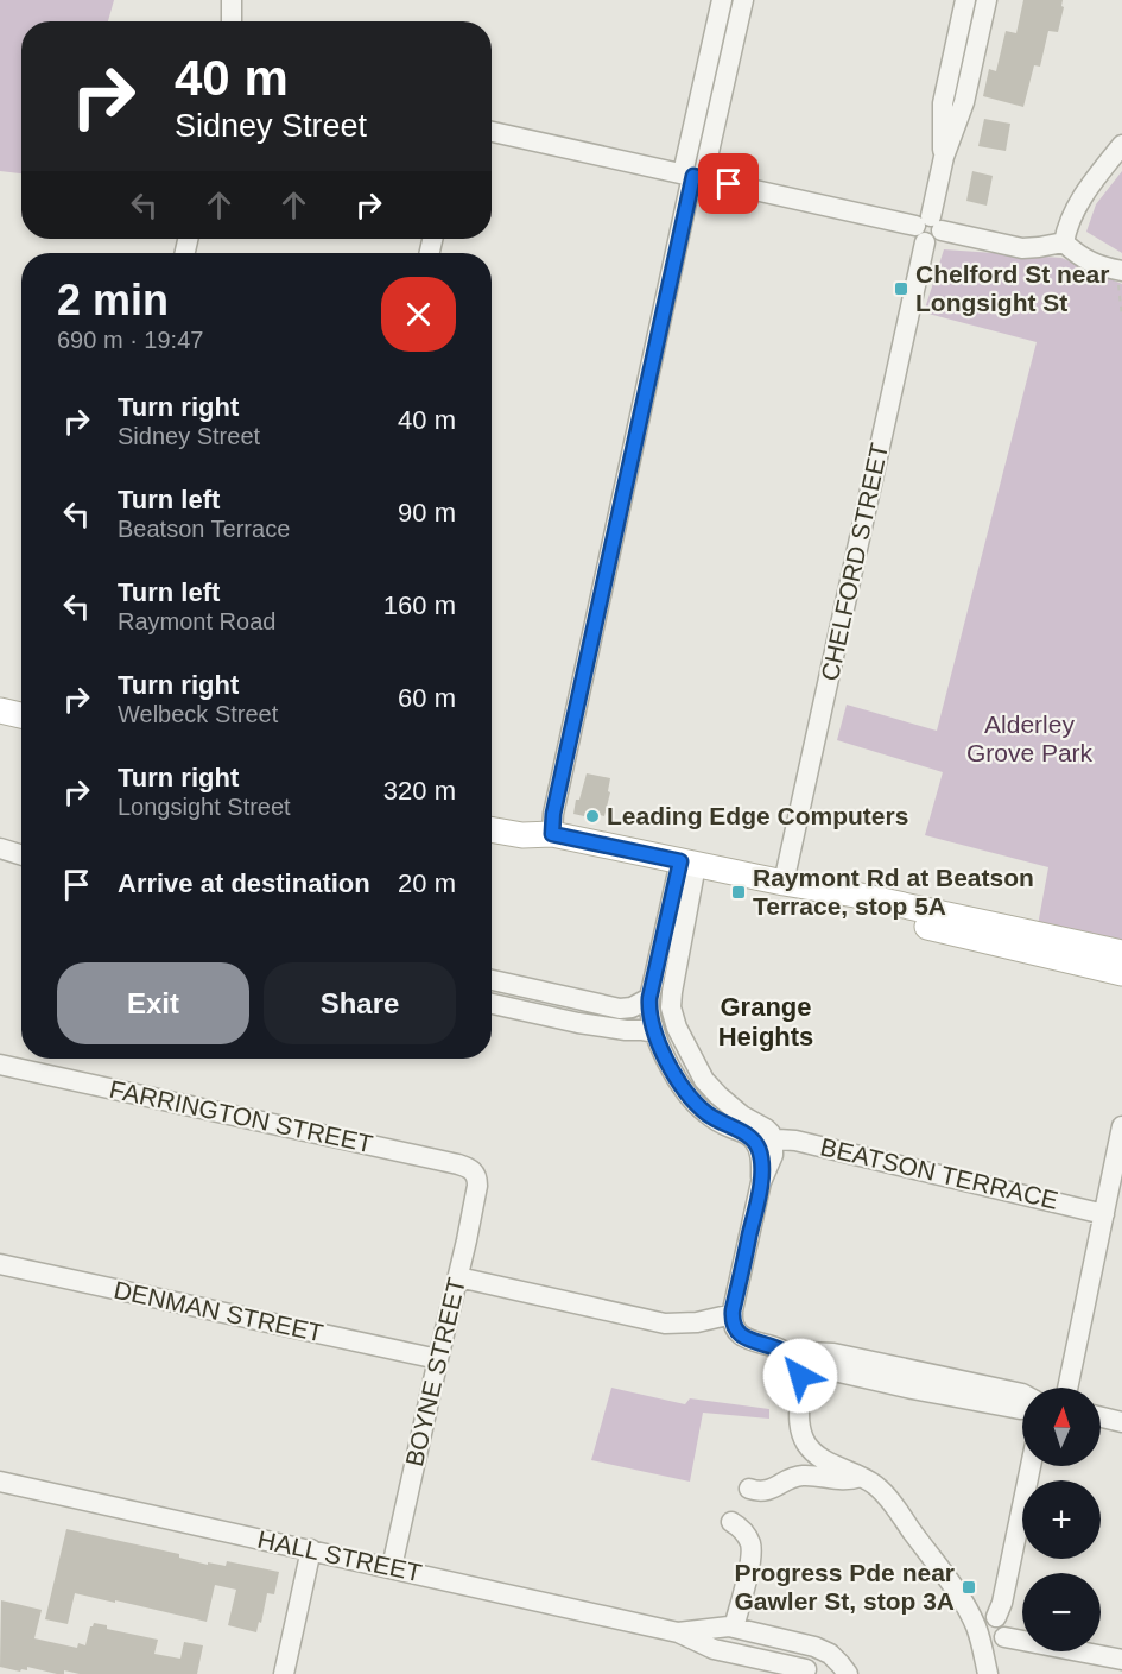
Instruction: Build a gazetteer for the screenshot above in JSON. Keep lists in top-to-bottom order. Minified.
{"streets":{"street":["CHELFORD STREET","FARRINGTON STREET","BEATSON TERRACE","DENMAN STREET","BOYNE STREET","HALL STREET"]},"crossings":[["FARRINGTON STREET","BOYNE STREET"],["DENMAN STREET","BOYNE STREET"],["BOYNE STREET","HALL STREET"]],"districts":["Grange Heights"],"parks":["Alderley Grove Park"],"places":{"transit":["Chelford St near Longsight St","Raymont Rd at Beatson Terrace, stop 5A","Progress Pde near Gawler St, stop 3A"],"other":["Leading Edge Computers"]},"north":"top","page":{"turn":["40 m","Sidney Street"],"heading":["2 min","690 m · 19:47"],"list":[{"name":"Turn right","note":"Sidney Street","value":"40 m"},{"name":"Turn left","note":"Beatson Terrace","value":"90 m"},{"name":"Turn left","note":"Raymont Road","value":"160 m"},{"name":"Turn right","note":"Welbeck Street","value":"60 m"},{"name":"Turn right","note":"Longsight Street","value":"320 m"},{"name":"Arrive at destination","value":"20 m"}],"buttons":["Exit","Share"],"map_buttons":["+","−"]}}
